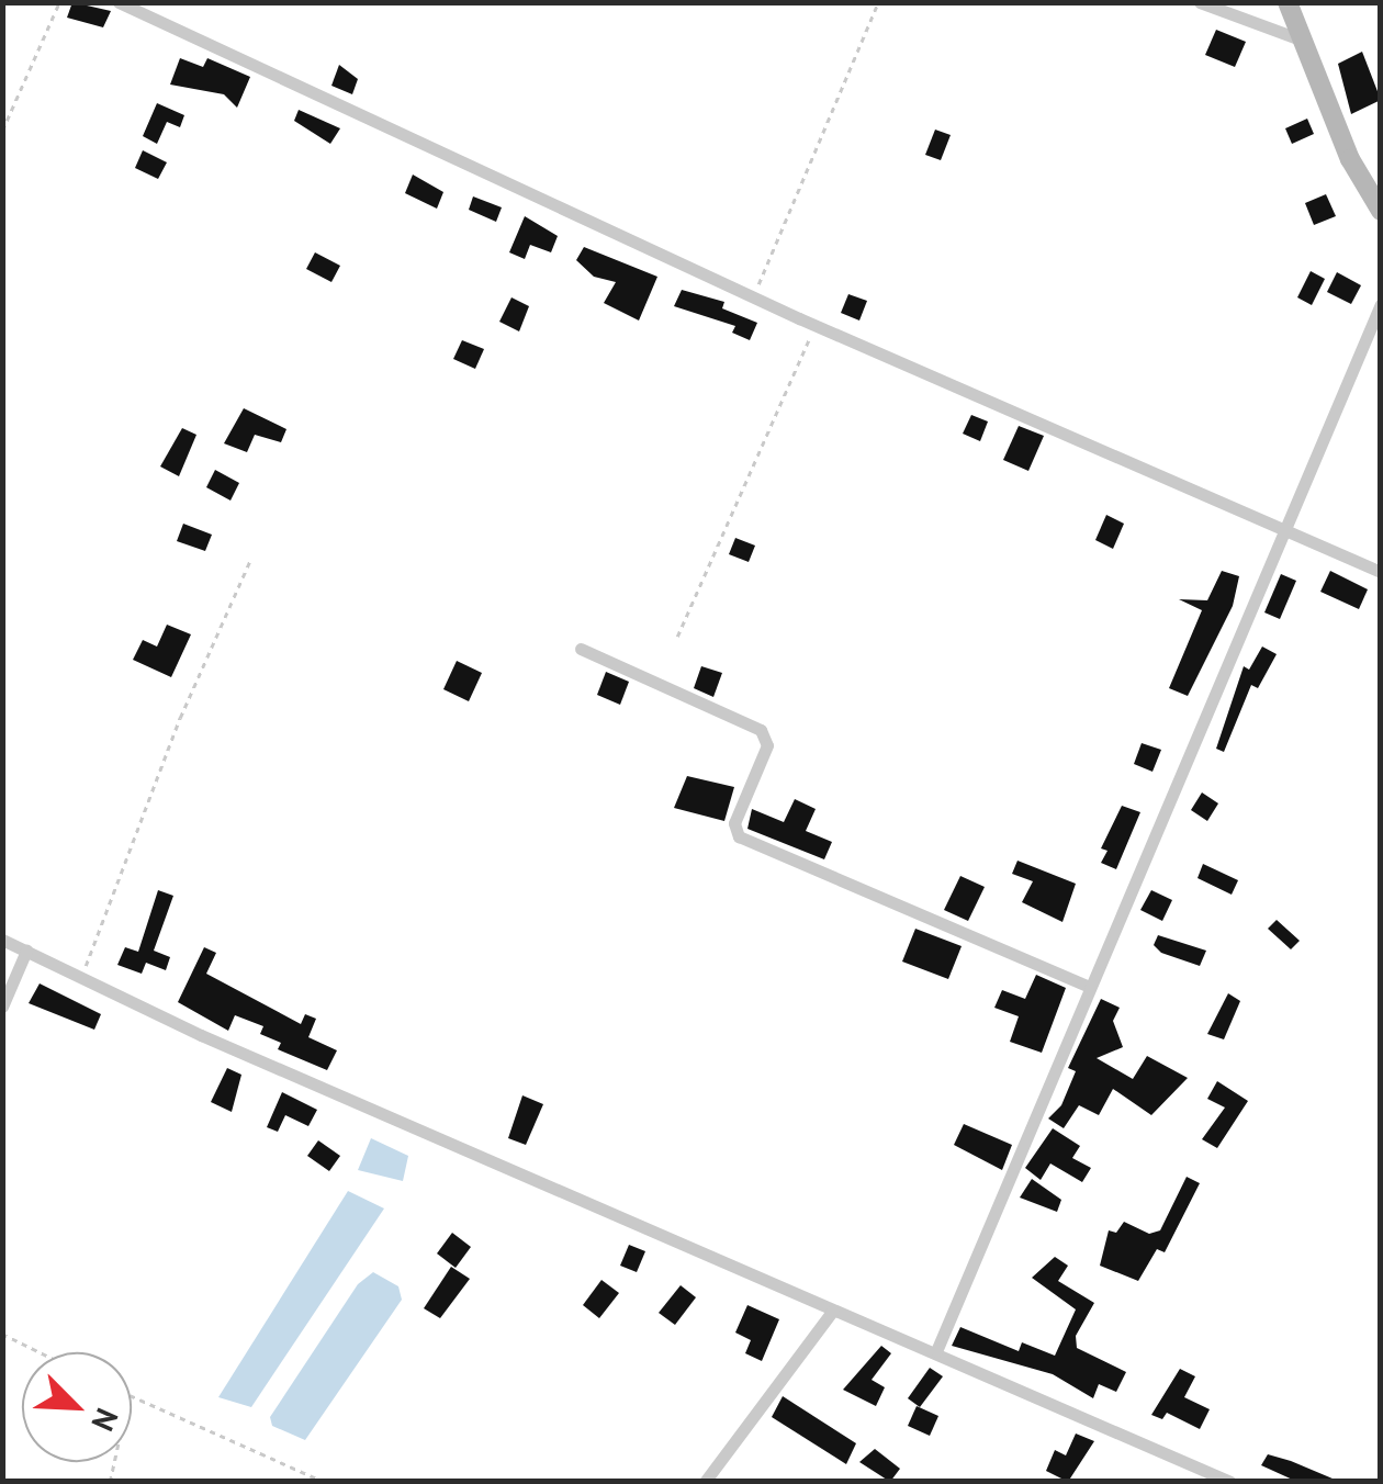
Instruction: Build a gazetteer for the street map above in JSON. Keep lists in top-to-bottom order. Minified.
{"north":"bottom right"}
